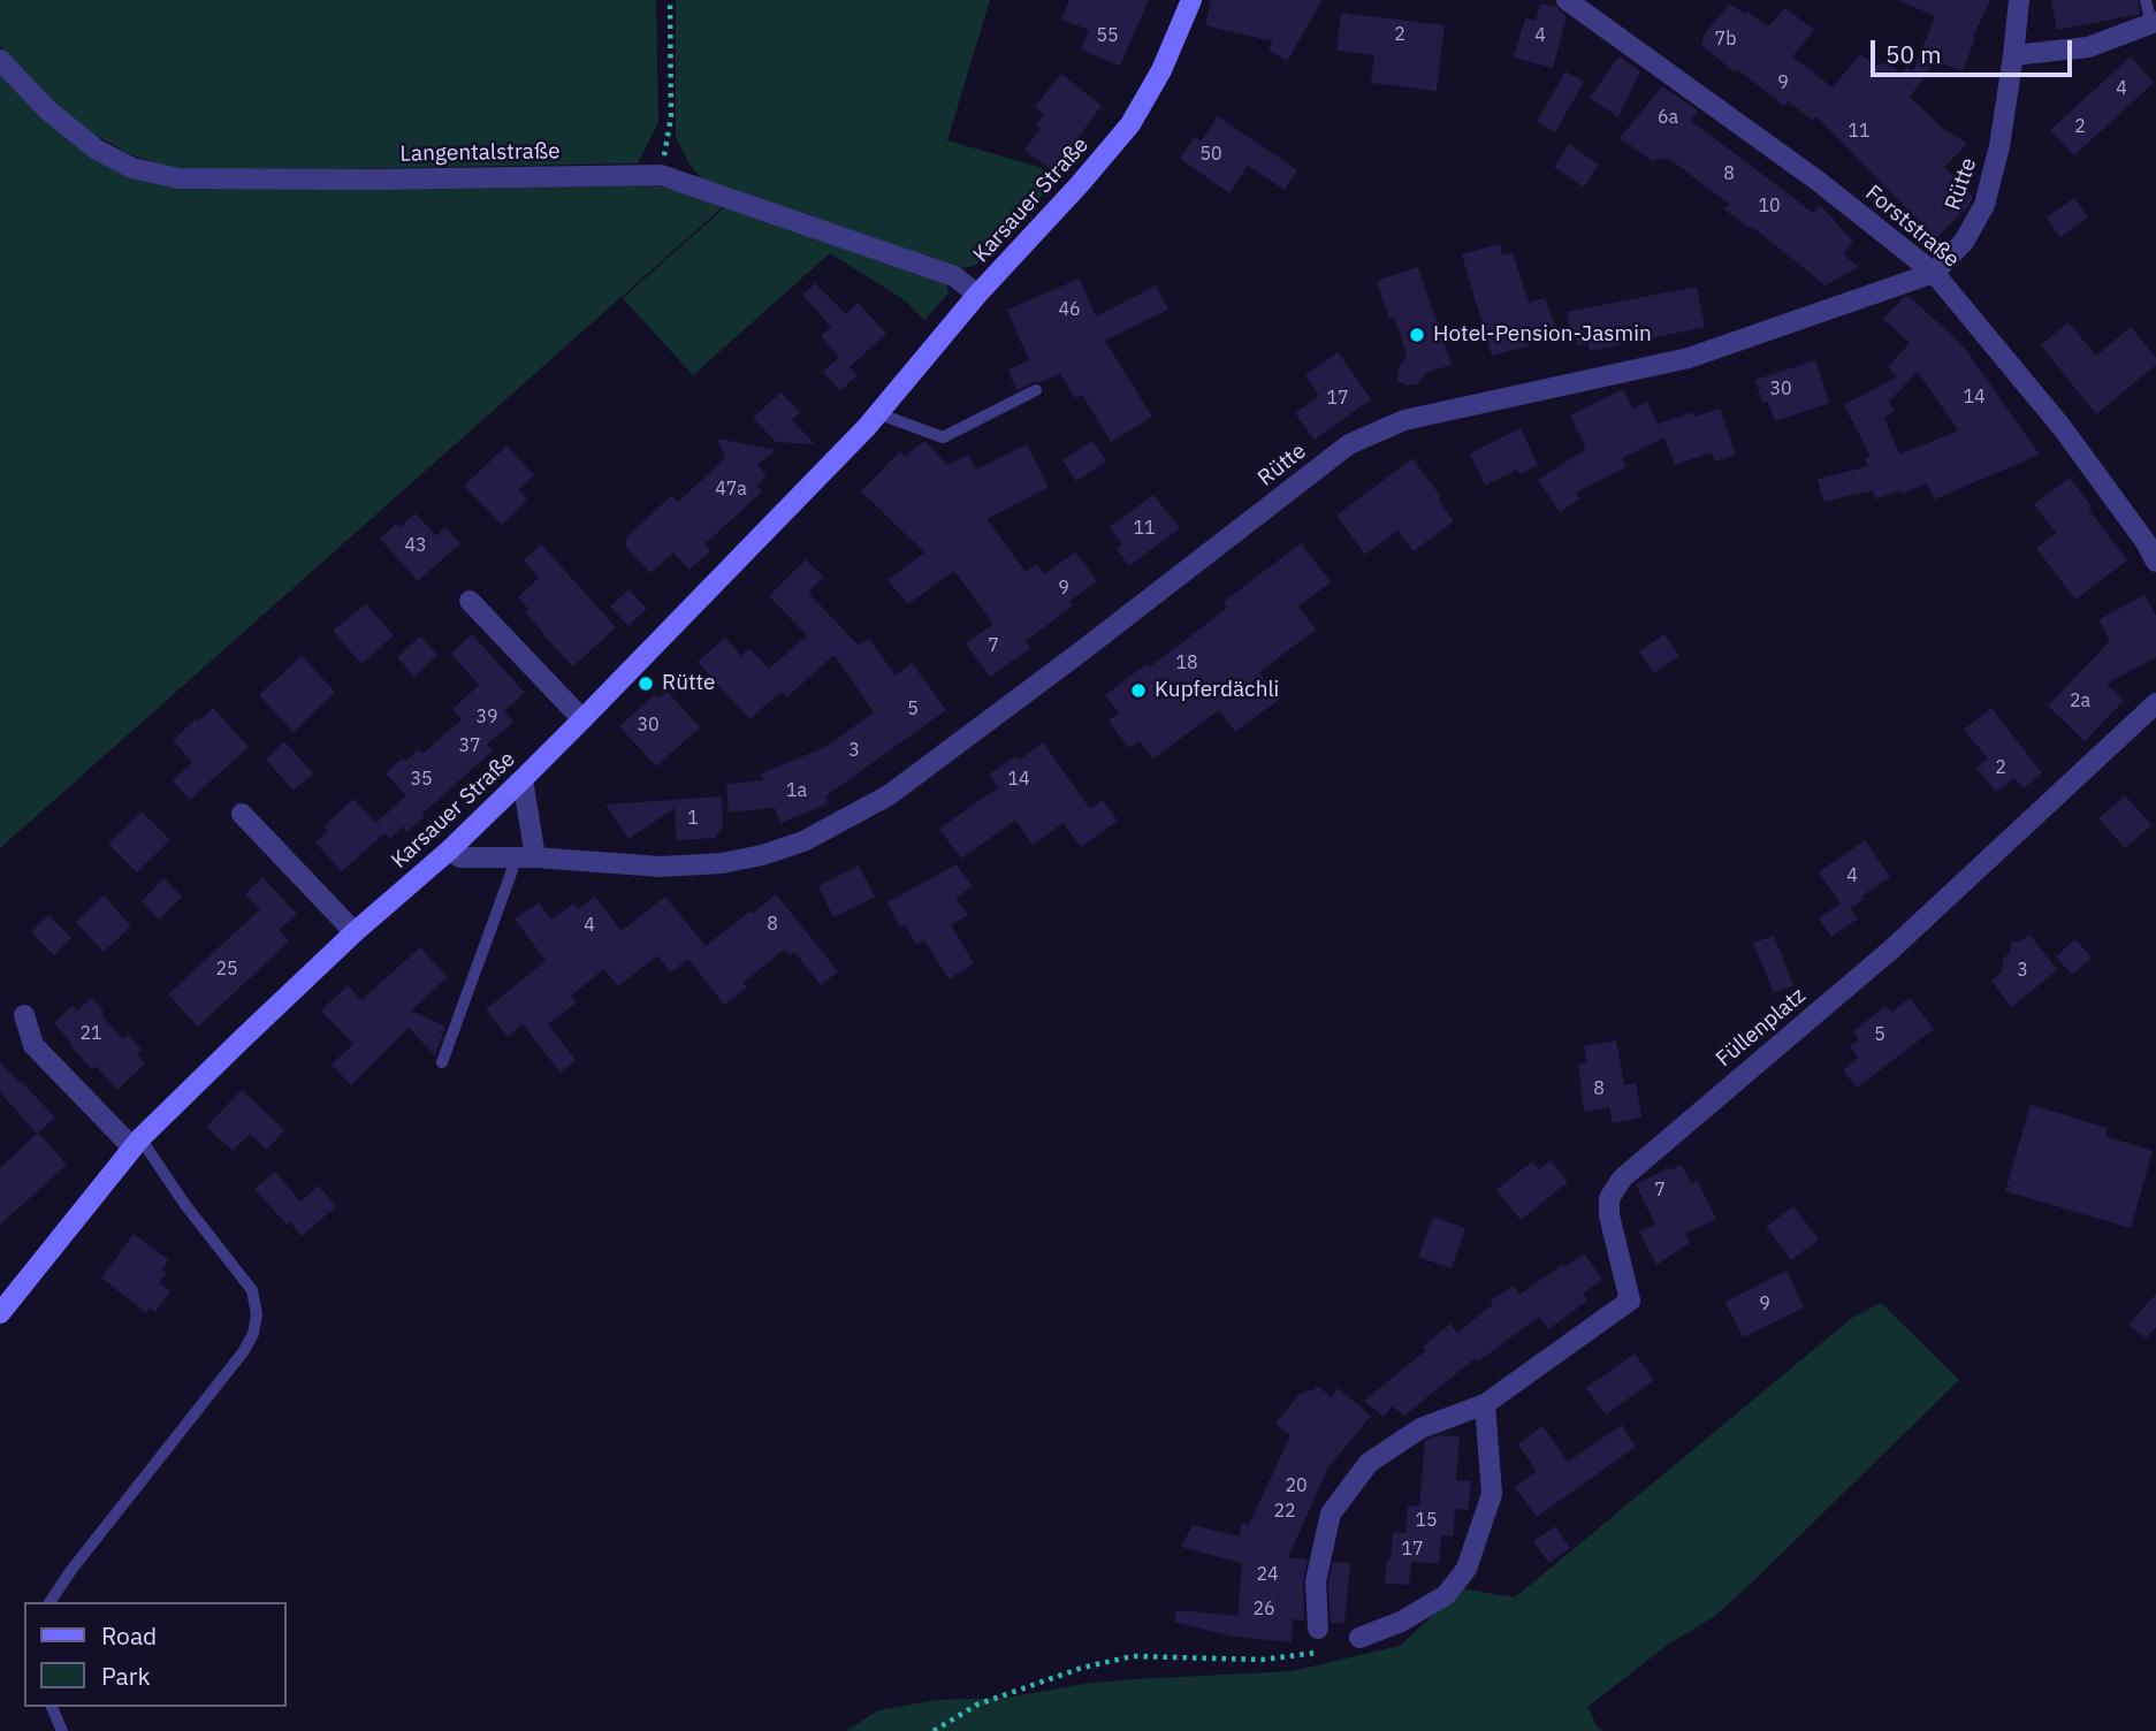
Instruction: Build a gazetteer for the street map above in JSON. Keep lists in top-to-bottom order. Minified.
{"streets":{"street":["Langentalstraße","Rütte","Karsauer Straße","Forststraße","Füllenplatz"]},"crossings":[["Langentalstraße","Karsauer Straße"],["Rütte","Karsauer Straße"],["Rütte","Forststraße"]],"places":["Hotel-Pension-Jasmin","Rütte","Kupferdächli"],"house_numbers":["2","55","4","7b","9","4","6a","2","11","50","8","10","46","30","14","17","47a","11","43","9","7","18","2a","5","39","30","37","3","2","35","14","1a","1","4","8","4","25","3","21","5","8","7","9","20","22","15","17","24","26"],"legend":["Road","Park"],"scale_bar":"50 m"}
